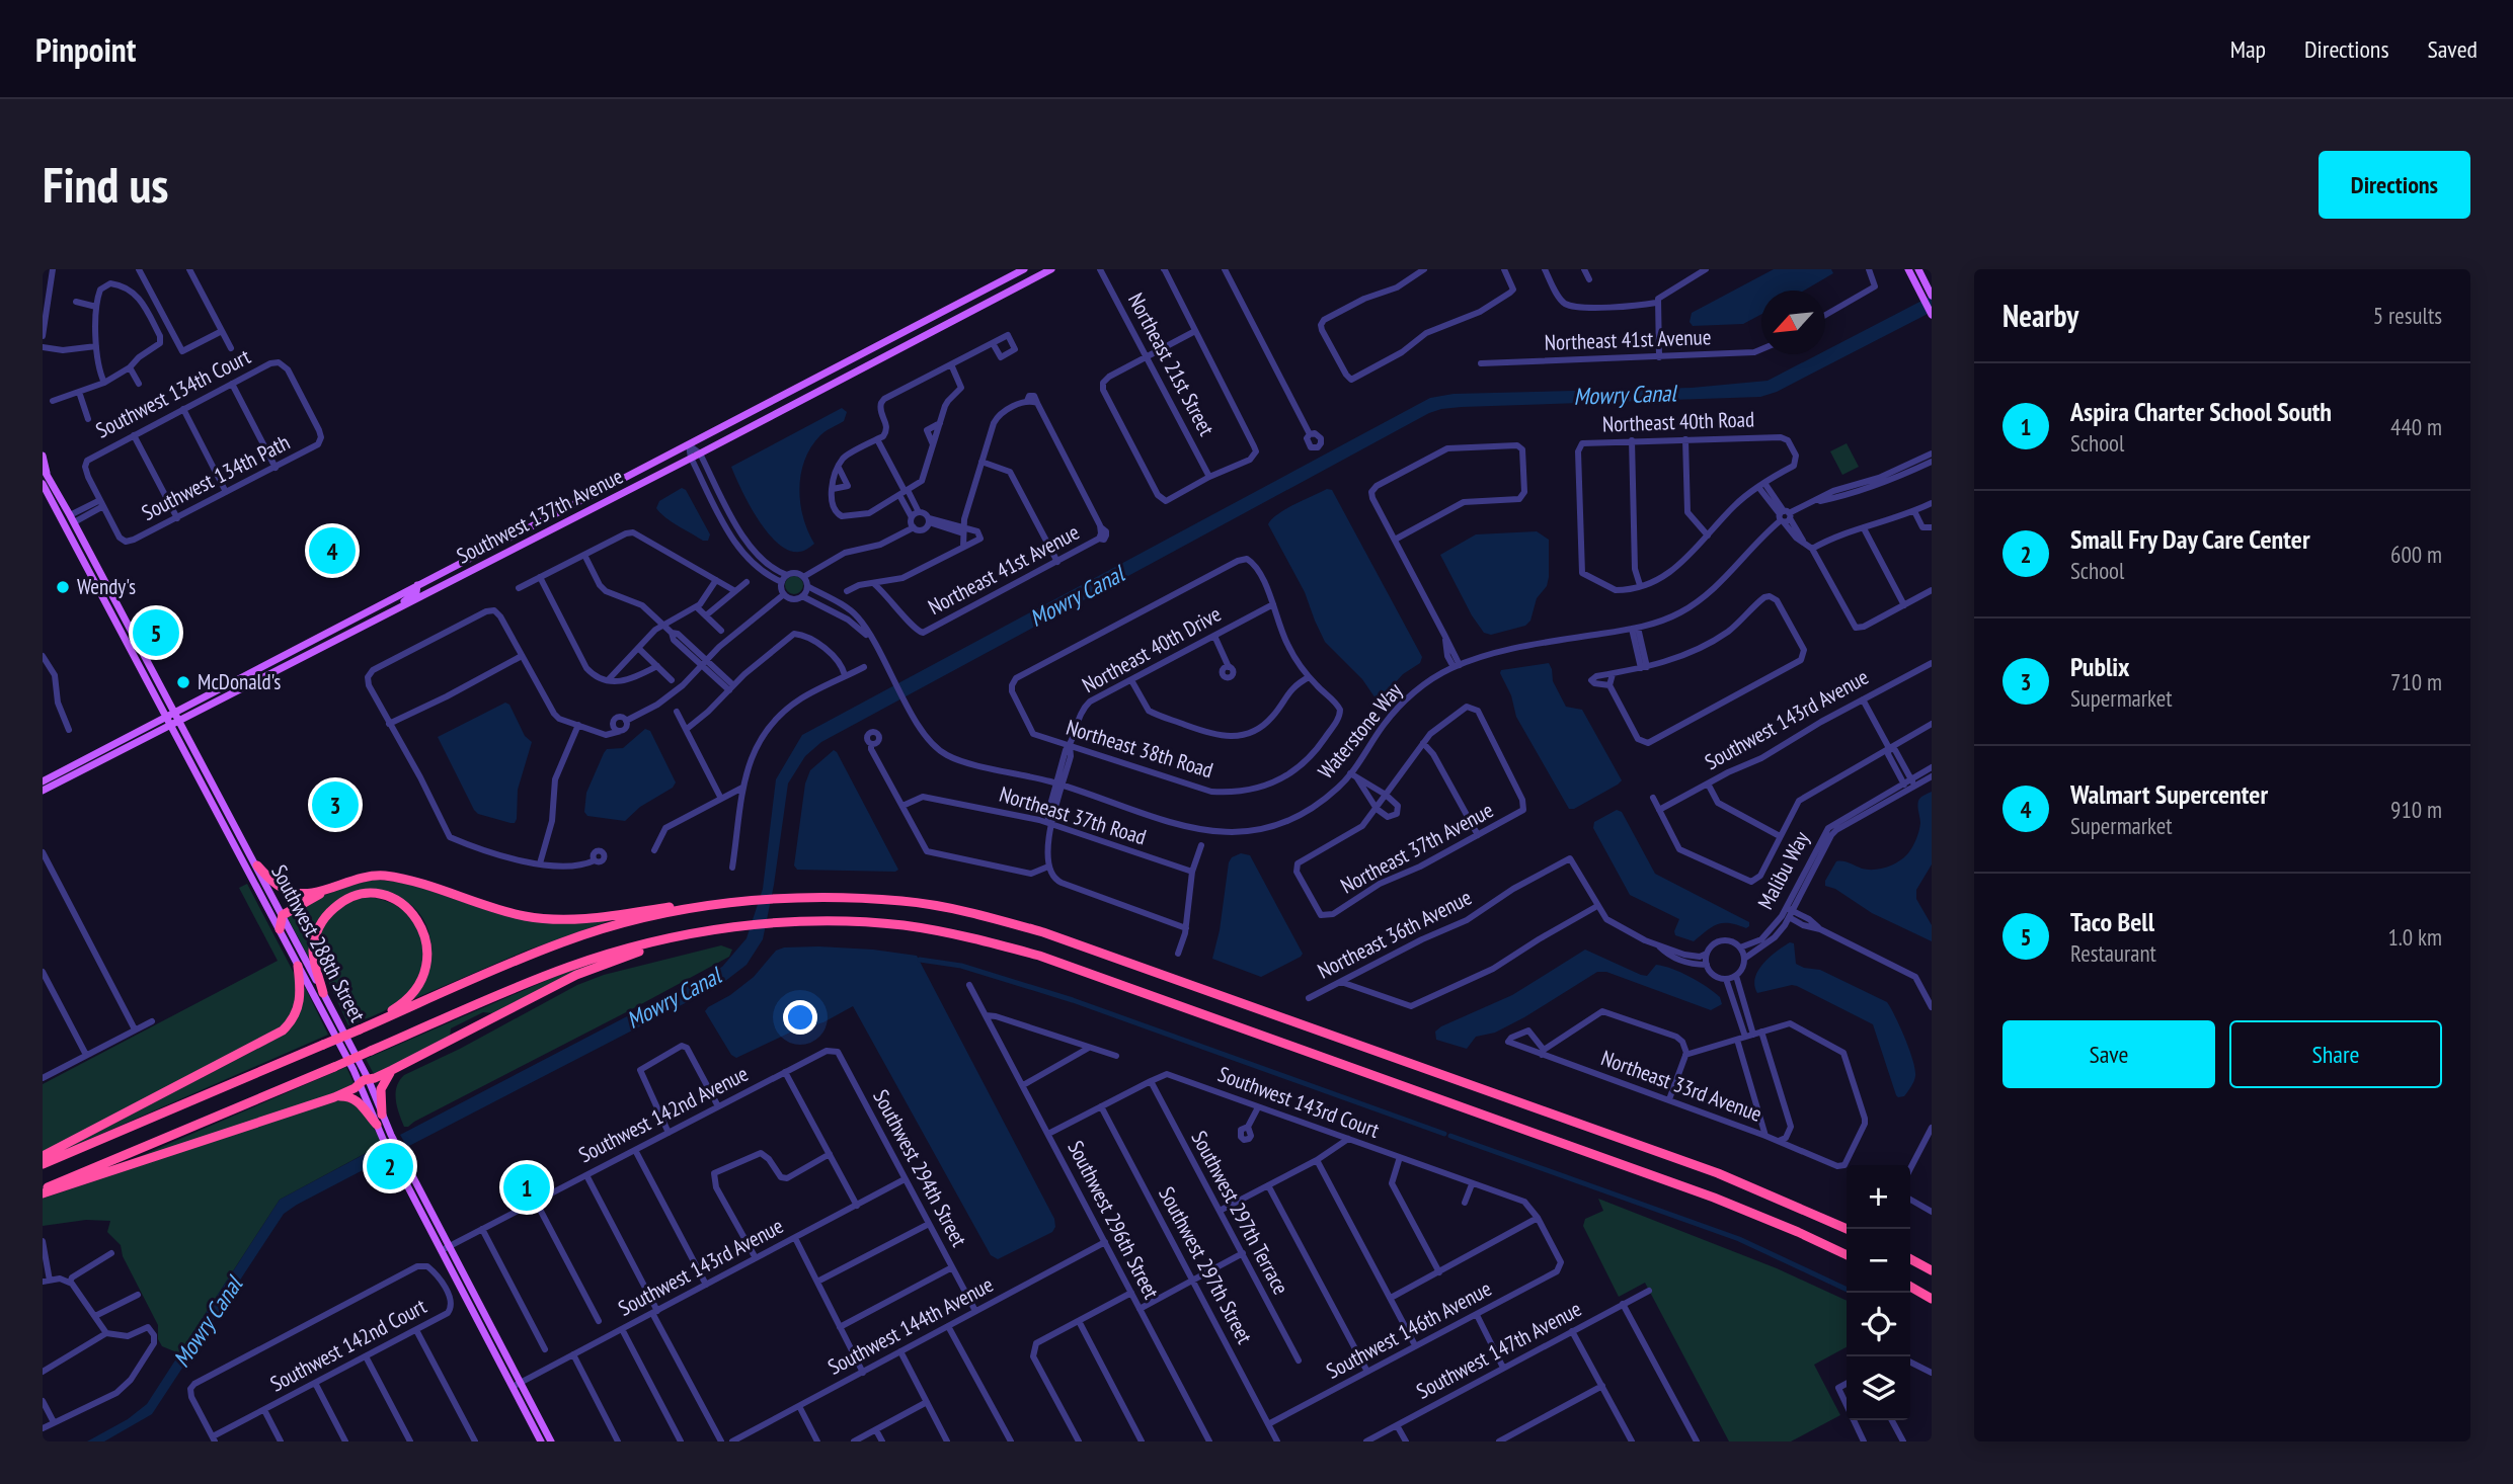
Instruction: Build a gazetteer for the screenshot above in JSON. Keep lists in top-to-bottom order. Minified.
{"streets":{"main road":["Southwest 137th Avenue","Southwest 288th Street"],"street":["Northeast 41st Avenue","Northeast 21st Street","Southwest 134th Court","Northeast 40th Road","Southwest 134th Path","Northeast 40th Drive","Southwest 143rd Avenue","Waterstone Way","Northeast 38th Road","Northeast 37th Road","Northeast 37th Avenue","Malibu Way","Northeast 36th Avenue","Northeast 33rd Avenue","Southwest 143rd Court","Southwest 142nd Avenue","Southwest 294th Street","Southwest 297th Terrace","Southwest 296th Street","Southwest 297th Street","Southwest 144th Avenue","Southwest 146th Avenue","Southwest 142nd Court","Southwest 147th Avenue"]},"crossings":[["Southwest 134th Court","Southwest 134th Path"],["Southwest 137th Avenue","Southwest 288th Street"],["Northeast 40th Drive","Waterstone Way"],["Northeast 40th Drive","Northeast 38th Road"],["Northeast 40th Drive","Northeast 37th Road"],["Southwest 143rd Avenue","Southwest 288th Street"],["Southwest 143rd Avenue","Southwest 294th Street"],["Southwest 288th Street","Southwest 142nd Avenue"],["Southwest 143rd Court","Southwest 297th Terrace"],["Southwest 143rd Court","Southwest 296th Street"],["Southwest 143rd Court","Southwest 297th Street"],["Southwest 143rd Court","Southwest 146th Avenue"],["Southwest 142nd Avenue","Southwest 294th Street"],["Southwest 294th Street","Southwest 144th Avenue"],["Southwest 296th Street","Southwest 144th Avenue"],["Southwest 297th Street","Southwest 146th Avenue"]],"water":["Mowry Canal"],"places":["Wendy's","McDonald's"],"north":"bottom left","page":{"header":"Pinpoint","nav":["Map","Directions","Saved"],"buttons":["Directions",["Save","Share"]],"title":"Find us","heading":["Nearby","5 results"],"list":[{"mark":"1","name":"Aspira Charter School South","note":"School","value":"440 m"},{"mark":"2","name":"Small Fry Day Care Center","note":"School","value":"600 m"},{"mark":"3","name":"Publix","note":"Supermarket","value":"710 m"},{"mark":"4","name":"Walmart Supercenter","note":"Supermarket","value":"910 m"},{"mark":"5","name":"Taco Bell","note":"Restaurant","value":"1.0 km"}],"pins":["4","5","3","2","1"],"map_buttons":["+","−"]}}
